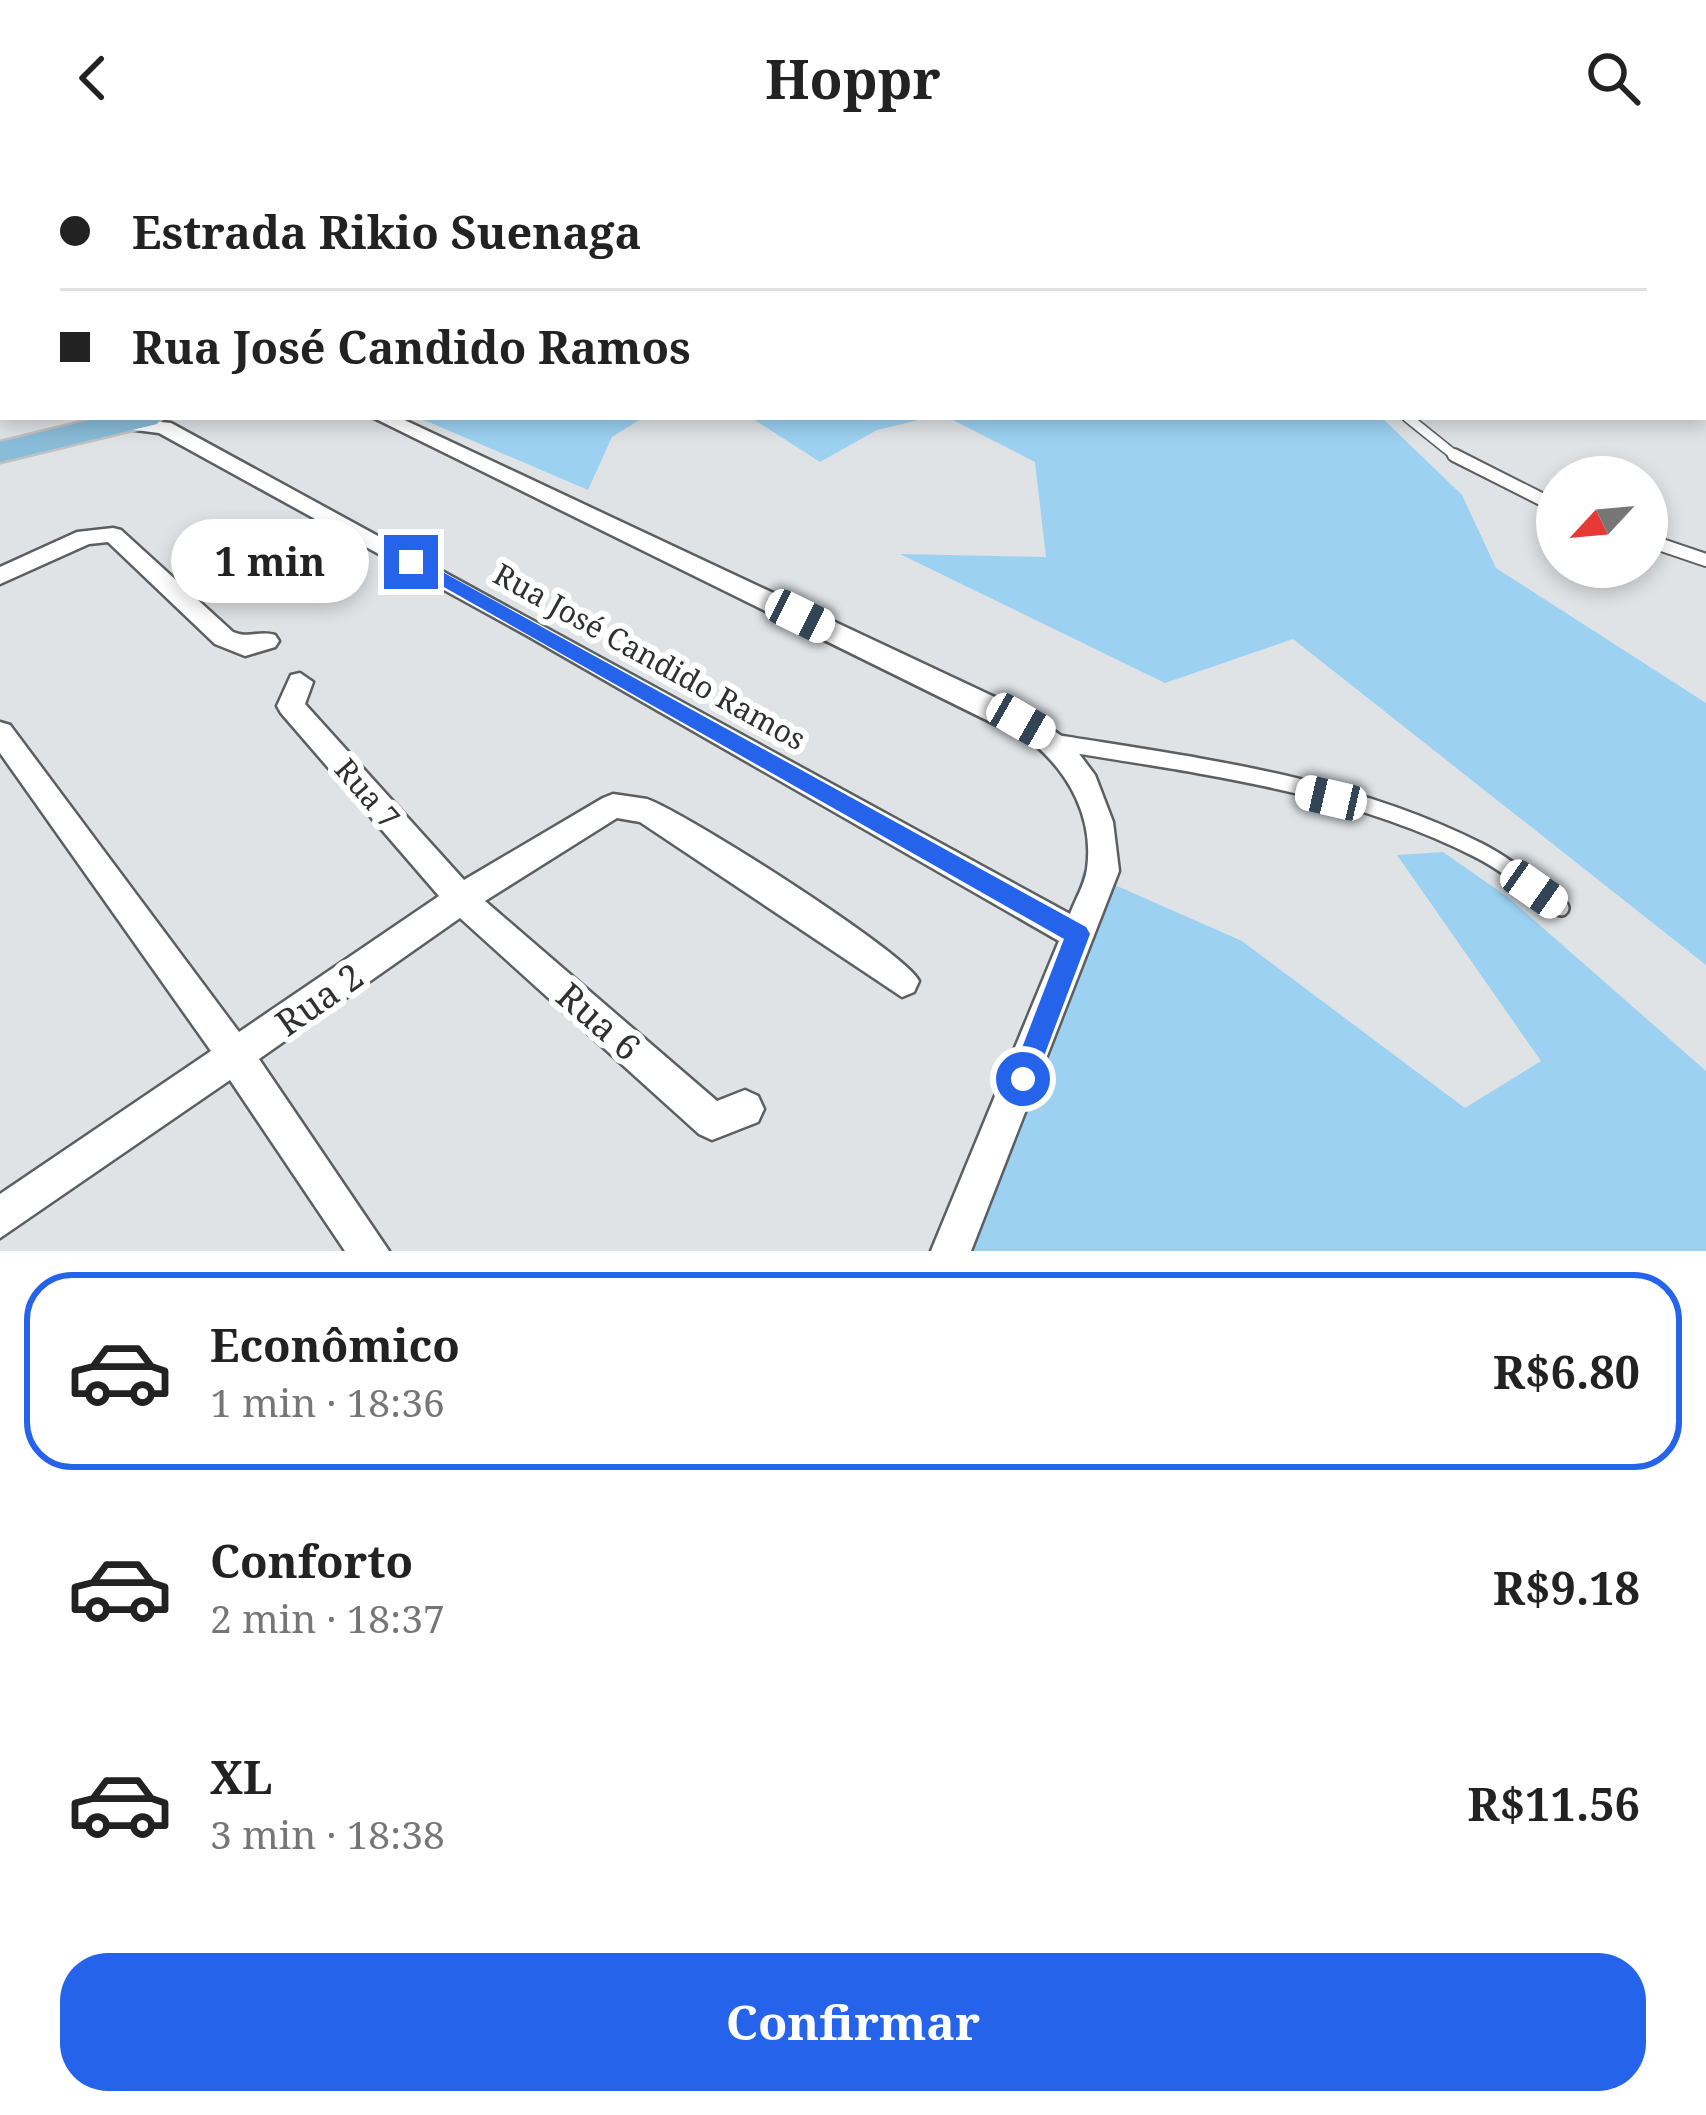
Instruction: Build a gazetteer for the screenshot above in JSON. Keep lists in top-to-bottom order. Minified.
{"streets":{"street":["Rua José Candido Ramos","Rua 7","Rua 2","Rua 6"]},"crossings":[["Rua 7","Rua 2"],["Rua 7","Rua 6"],["Rua 2","Rua 6"]],"north":"bottom left","page":{"header":"Hoppr","banner":["Estrada Rikio Suenaga","Rua José Candido Ramos"],"bubble":"1 min","list":[{"name":"Econômico","note":"1 min · 18:36","value":"R$6.80"},{"name":"Conforto","note":"2 min · 18:37","value":"R$9.18"},{"name":"XL","note":"3 min · 18:38","value":"R$11.56"}],"buttons":"Confirmar"}}
